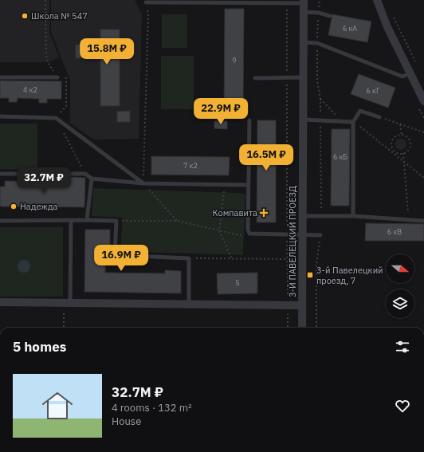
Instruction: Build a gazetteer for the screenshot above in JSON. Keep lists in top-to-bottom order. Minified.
{"streets":{"street":["3-Й ПАВЕЛЕЦКИЙ ПРОЕЗД"]},"places":{"other":["Школа № 547","Надежда"],"health":["Компавита"],"transit":["3-й Павелецкий проезд, 7"]},"house_numbers":["6 кА","9","4 к2","6 кГ","6 кБ","7 к2","6 кВ","5"],"north":"right","page":{"price":["15.8M ₽","22.9M ₽","16.5M ₽","32.7M ₽","16.9M ₽"],"heading":"5 homes","list":[{"name":"32.7M ₽","note":"4 rooms · 132 m² · House"}]}}
